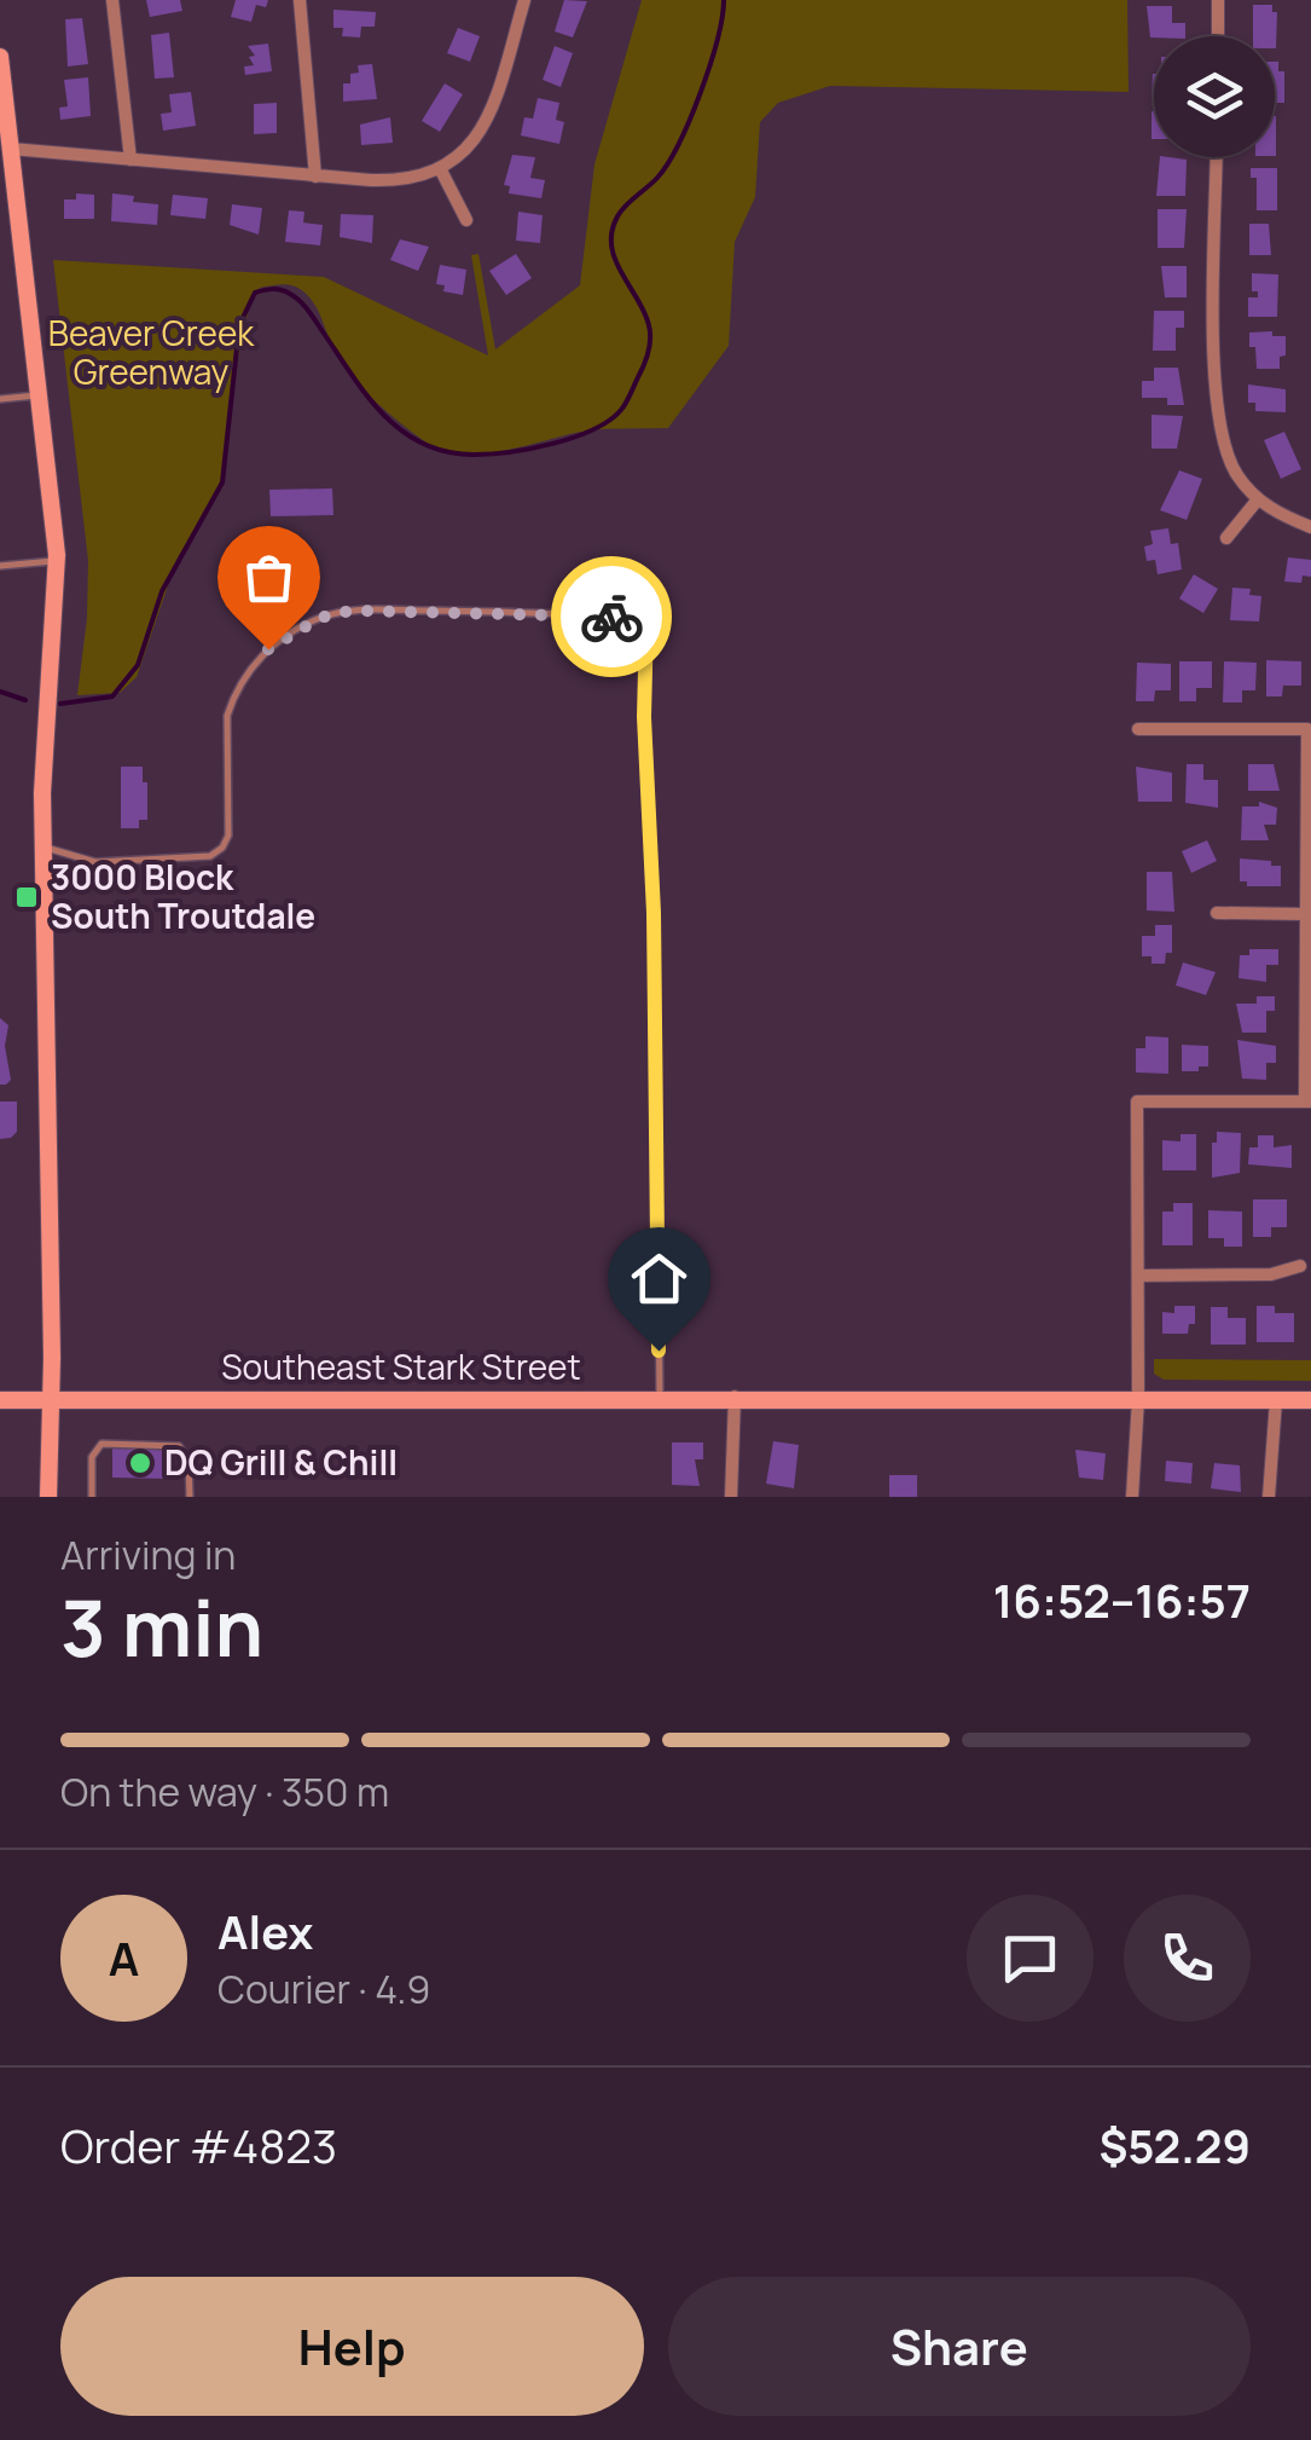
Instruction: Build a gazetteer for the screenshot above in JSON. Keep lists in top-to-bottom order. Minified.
{"streets":{"main road":["Southeast Stark Street"]},"parks":["Beaver Creek Greenway"],"places":{"transit":["3000 Block South Troutdale"],"other":["DQ Grill & Chill"]},"page":{"heading":["3 min","Arriving in","16:52–16:57"],"panel":["Alex","Courier · 4.9","Order #4823","$52.29"],"bar":"On the way · 350 m","round":"A","buttons":["Help","Share"]}}
